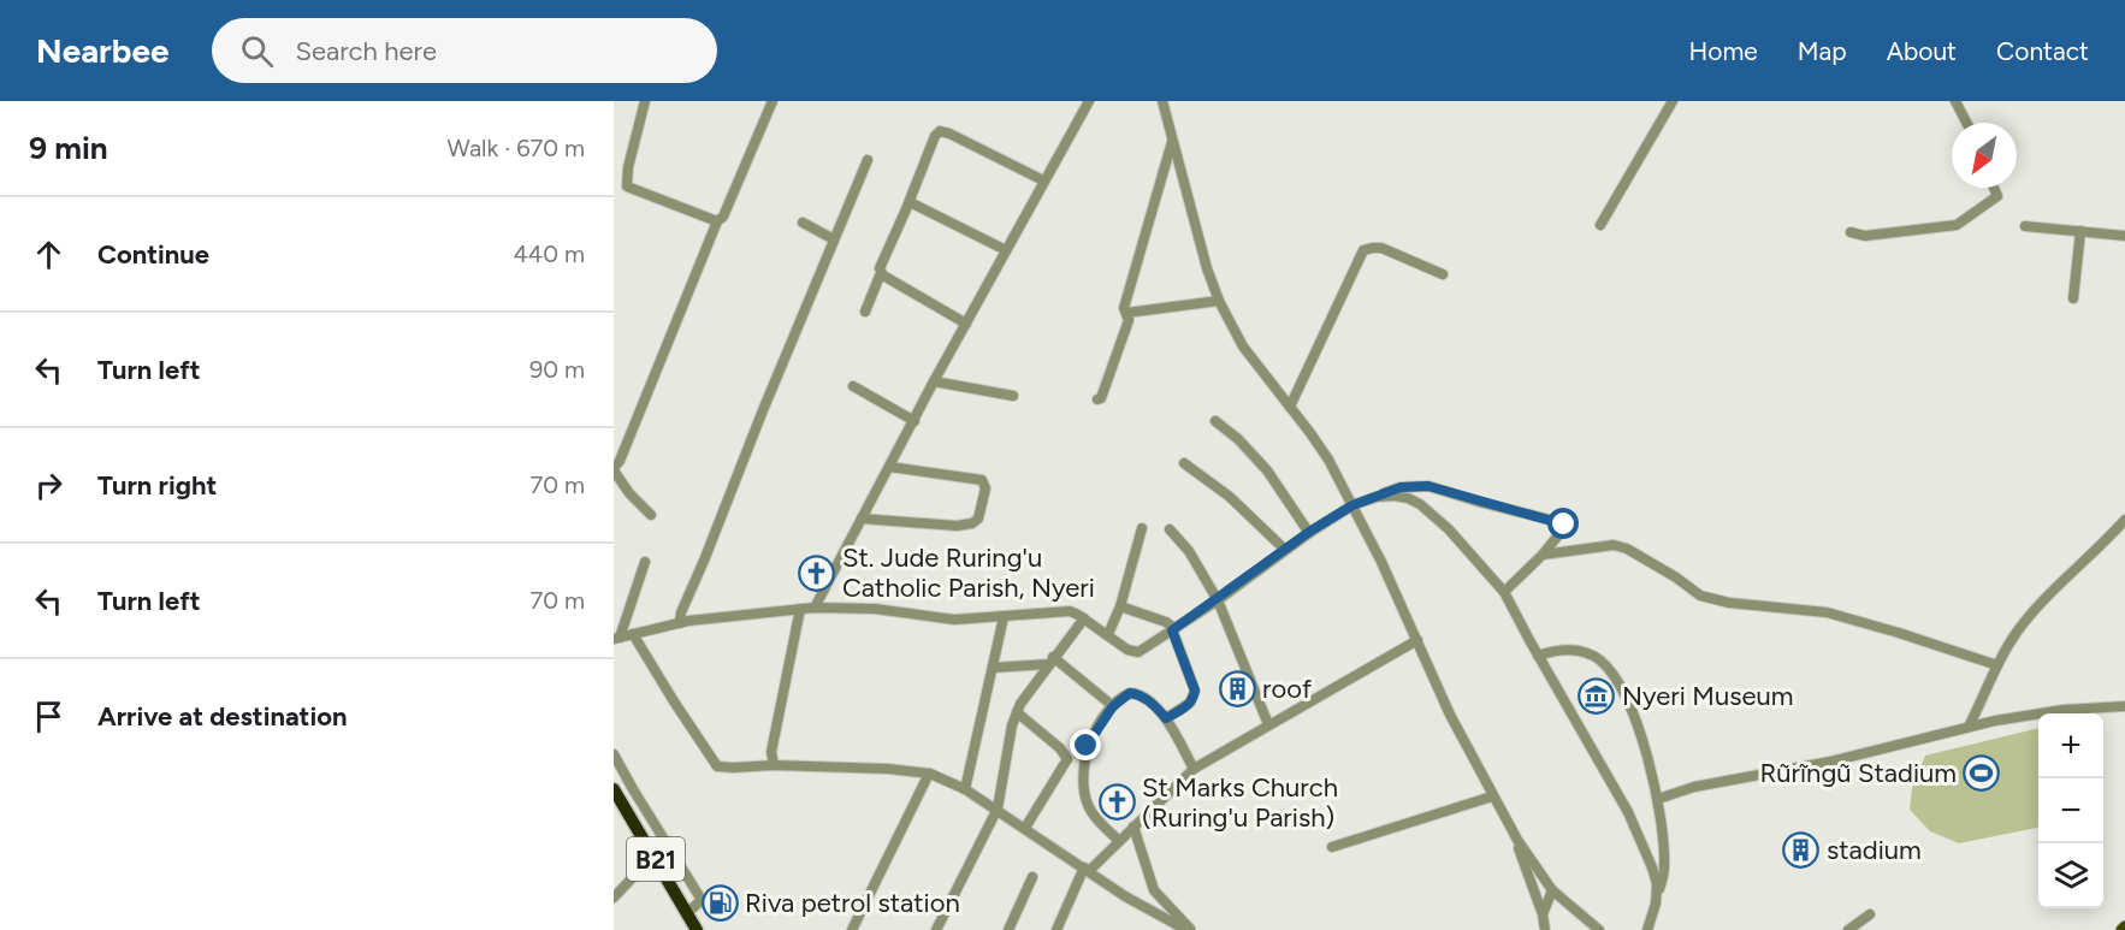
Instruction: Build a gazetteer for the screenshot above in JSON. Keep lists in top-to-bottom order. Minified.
{"streets":{"highway":["B21"]},"places":{"church":["St. Jude Ruring'u Catholic Parish, Nyeri","St Marks Church (Ruring'u Parish)"],"building":["roof","stadium"],"museum":["Nyeri Museum"],"sports":["Rũrĩngũ Stadium"],"fuel station":["Riva petrol station"]},"north":"bottom left","page":{"header":"Nearbee","search":"Search here","nav":["Home","Map","About","Contact"],"heading":["9 min","Walk · 670 m"],"list":[["Continue","440 m"],["Turn left","90 m"],["Turn right","70 m"],["Turn left","70 m"],"Arrive at destination"],"map_buttons":["+","−"]}}
